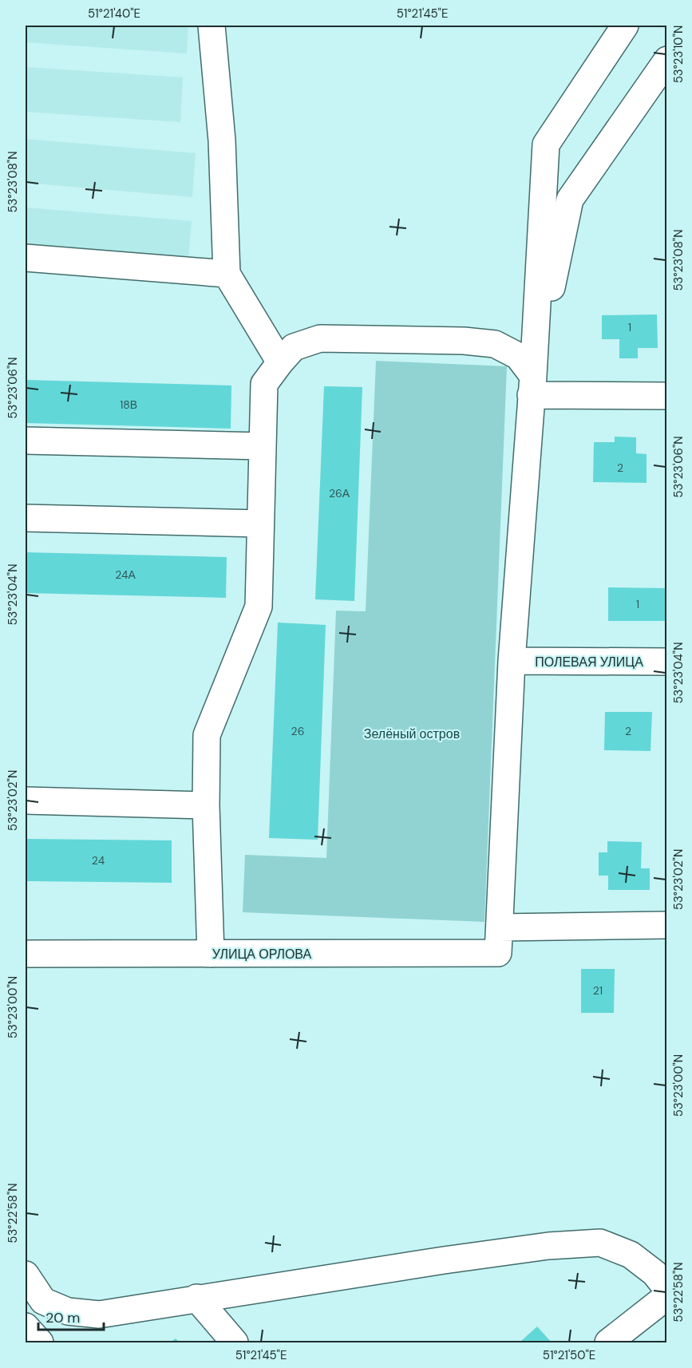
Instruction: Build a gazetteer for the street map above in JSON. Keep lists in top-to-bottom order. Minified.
{"streets":{"street":["ПОЛЕВАЯ УЛИЦА","УЛИЦА ОРЛОВА"]},"parks":["Зелёный остров"],"house_numbers":["1","18В","2","26А","24А","1","26","2","24","21"],"scale_bar":"20 m","coordinates":["51°21'40\"E","51°21'45\"E","53°23'10\"N","53°23'08\"N","53°23'06\"N","53°23'04\"N","53°23'02\"N","53°23'00\"N","53°22'58\"N","51°21'50\"E"]}
